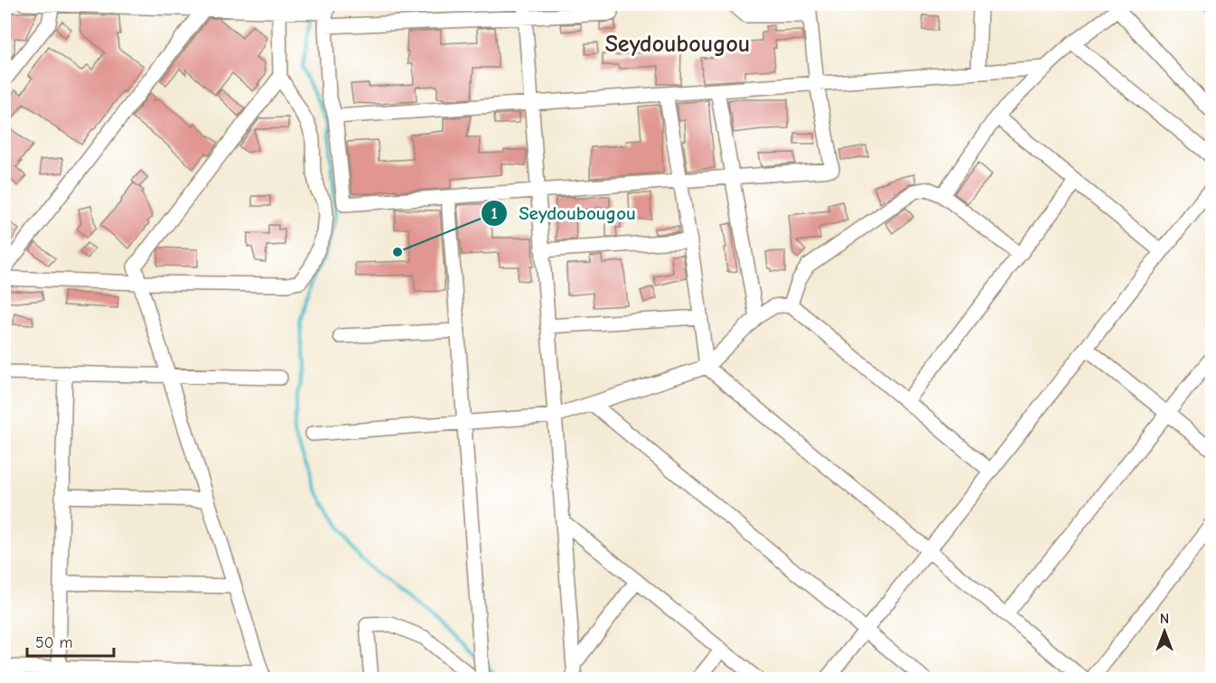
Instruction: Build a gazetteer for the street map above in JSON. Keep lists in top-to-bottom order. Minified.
{"districts":["Seydoubougou"],"places":["Seydoubougou"],"scale_bar":"50 m","north":"top"}
